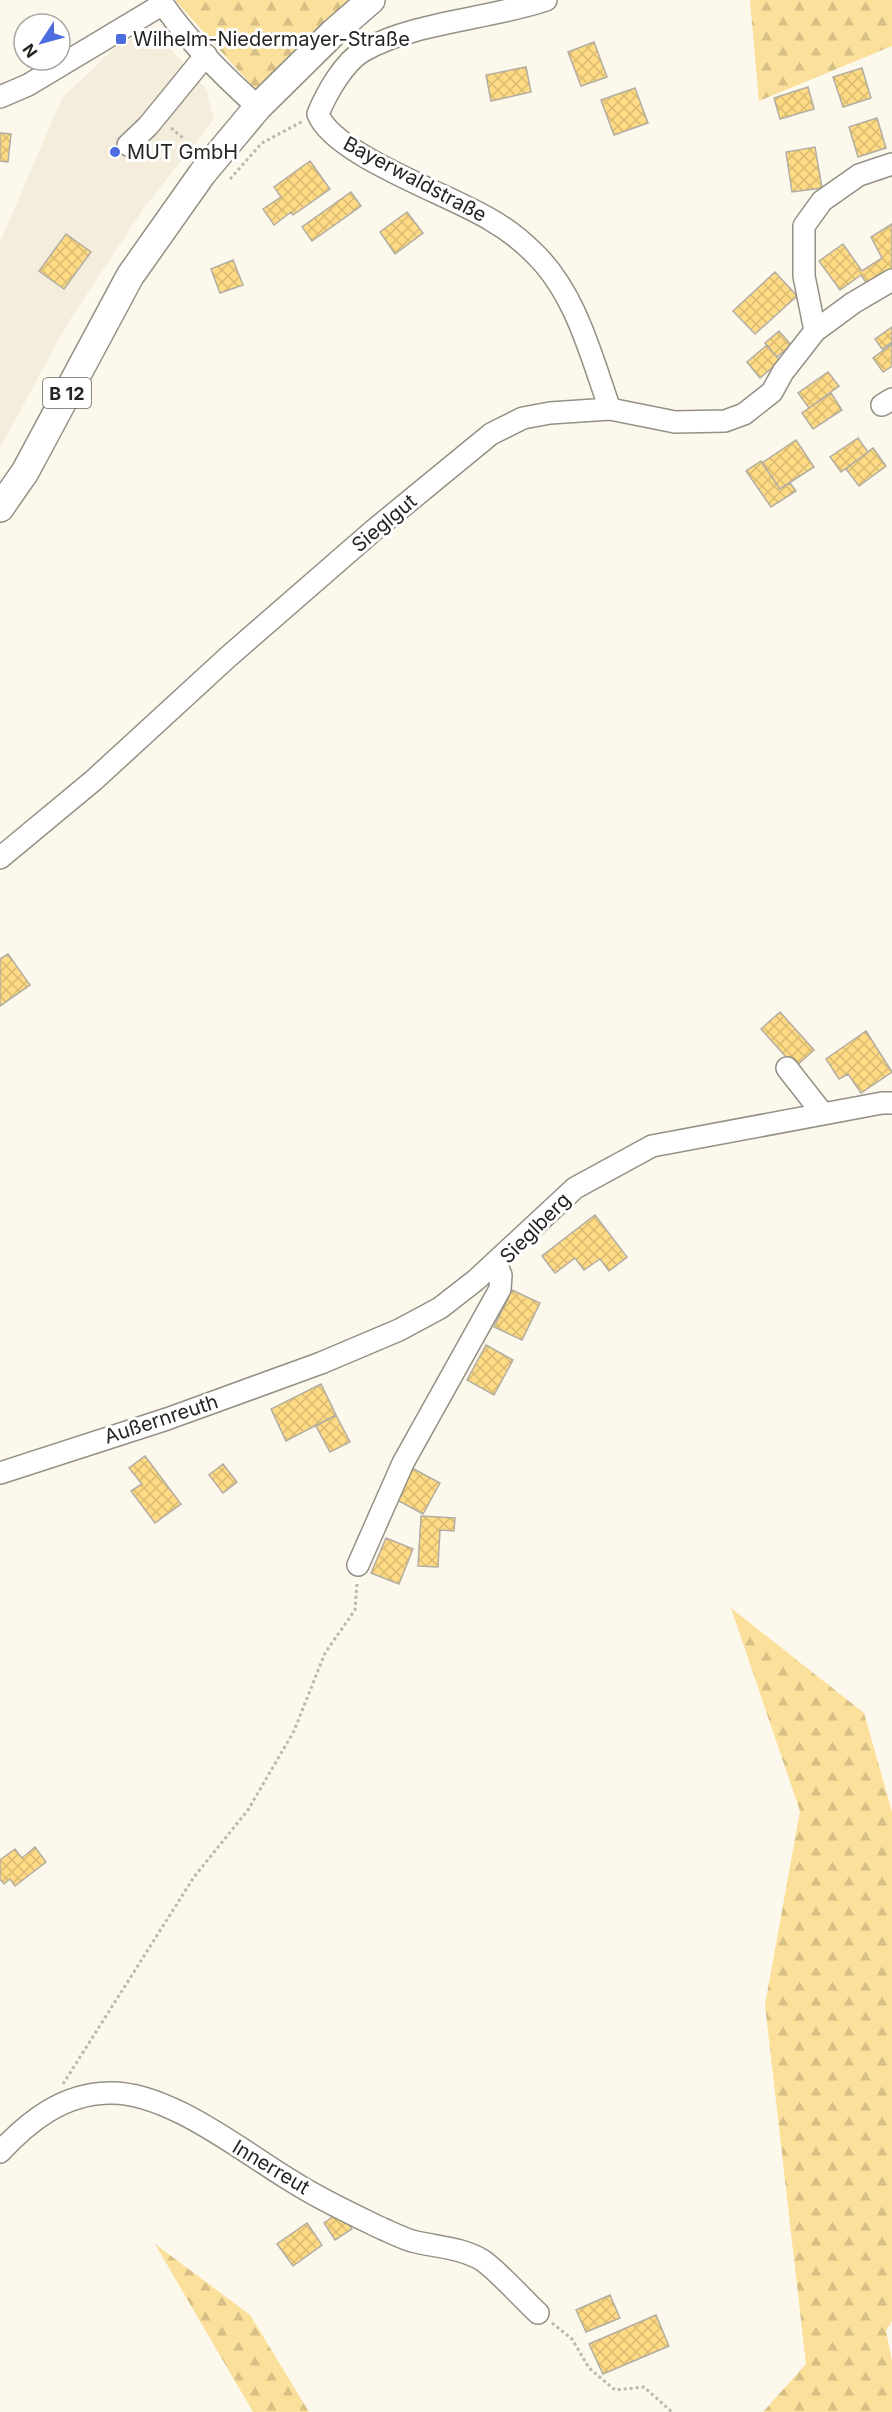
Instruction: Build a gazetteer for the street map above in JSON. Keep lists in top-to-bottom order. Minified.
{"streets":{"main road":["B 12"],"street":["Bayerwaldstraße","Sieglgut","Sieglberg","Außernreuth","Innerreut"]},"crossings":[["Bayerwaldstraße","Sieglgut"],["Sieglberg","Außernreuth"]],"places":{"transit":["Wilhelm-Niedermayer-Straße"],"other":["MUT GmbH"]},"north":"bottom left"}
